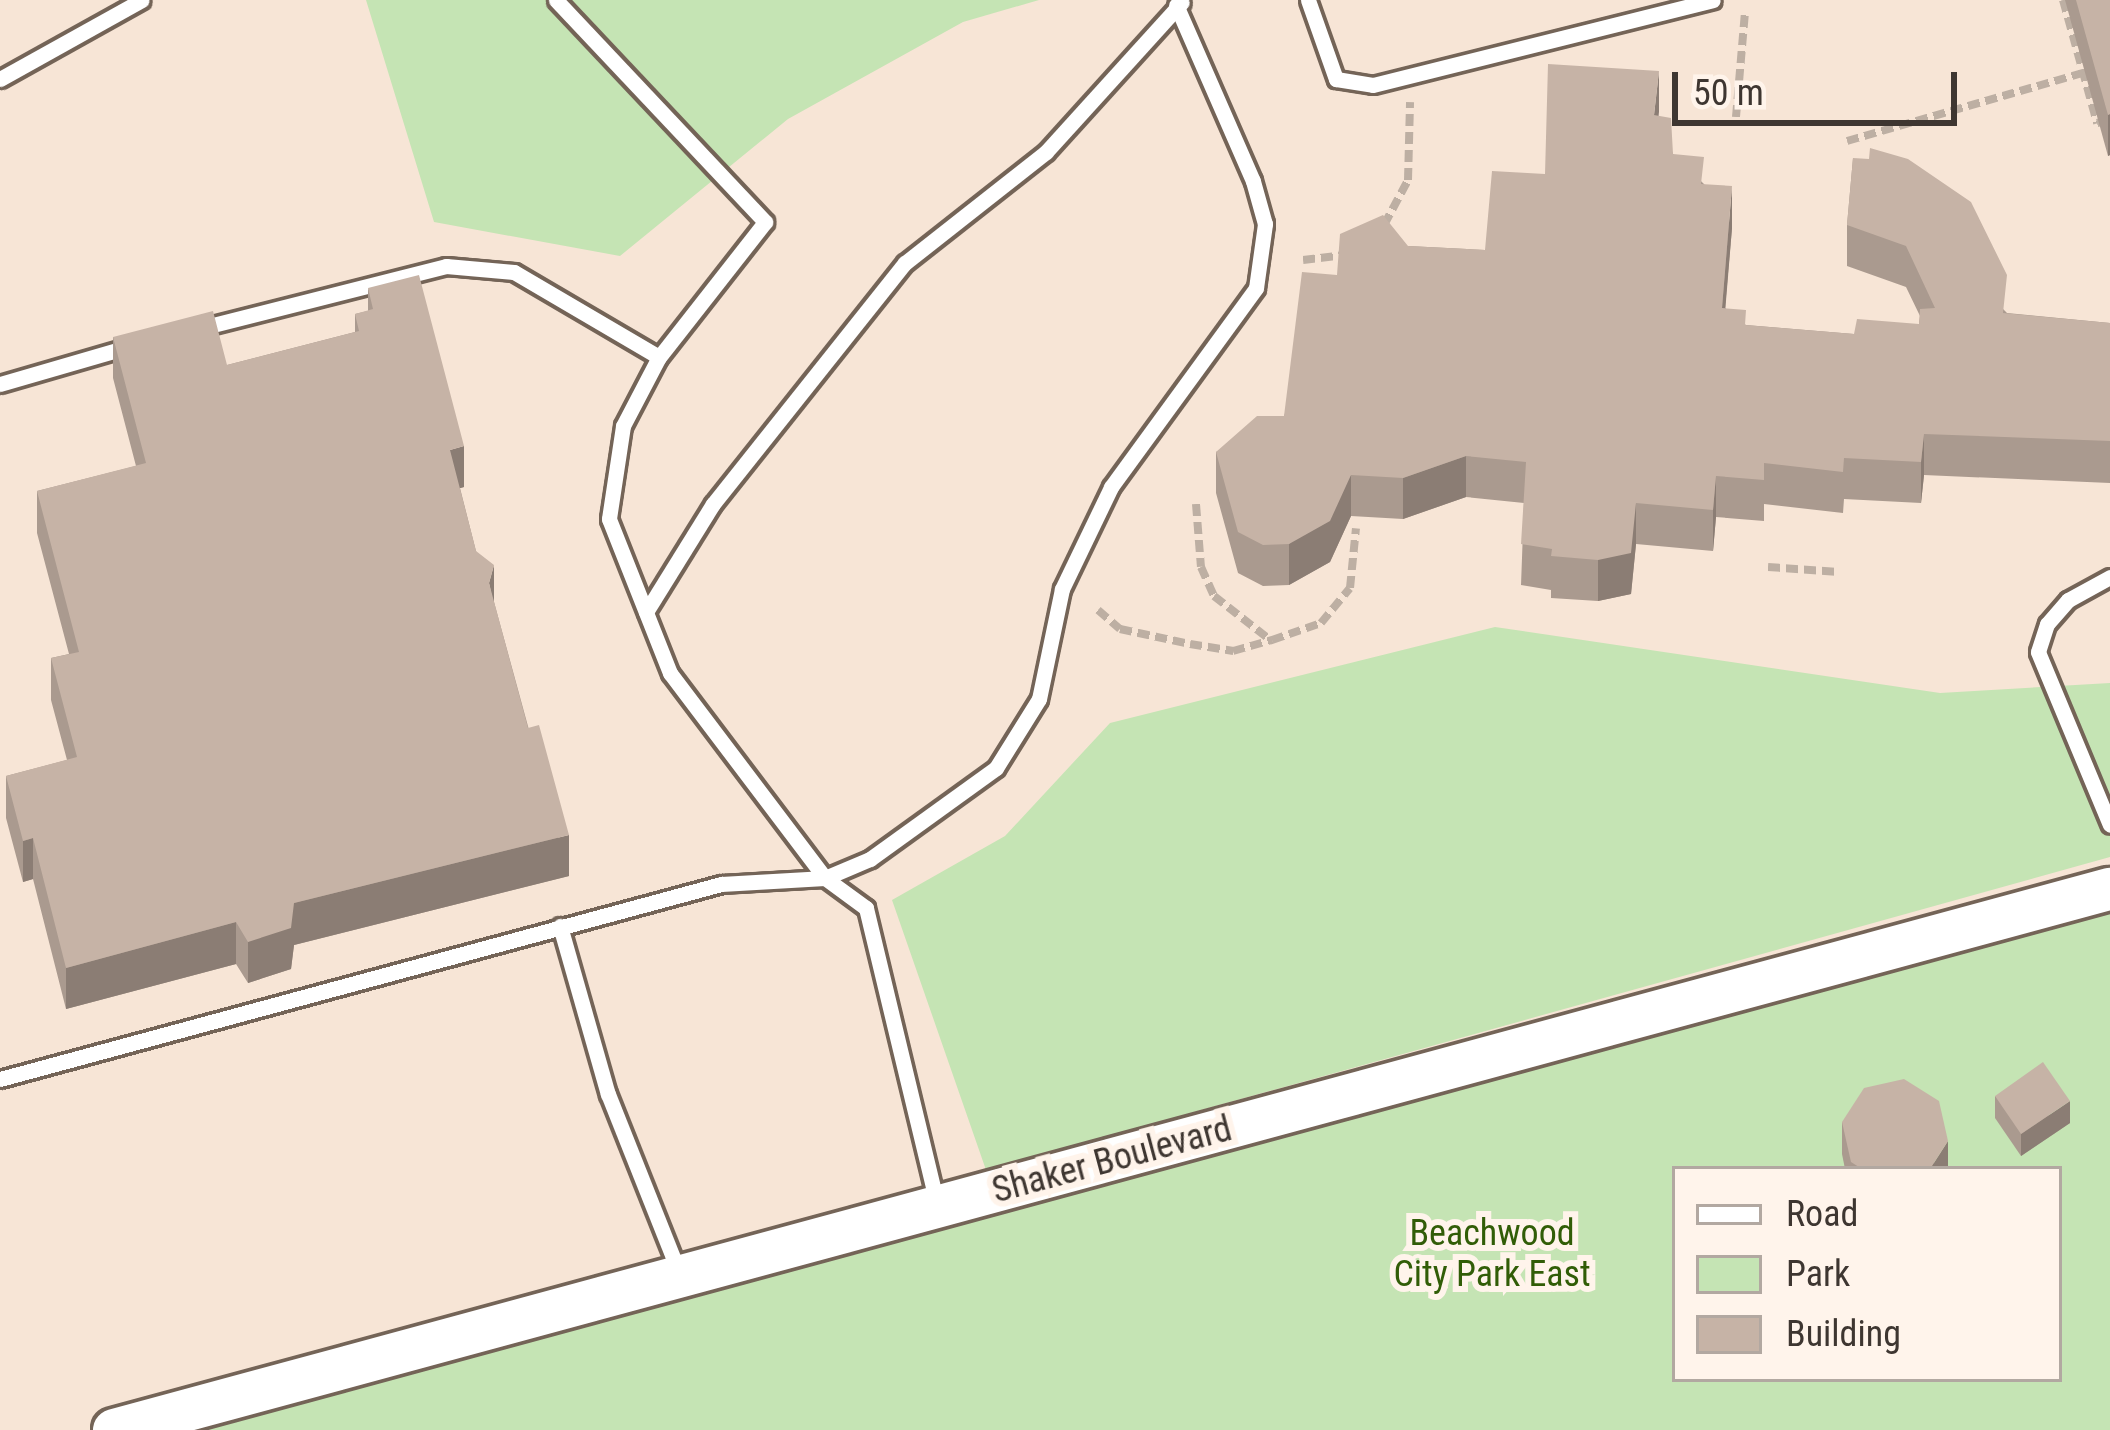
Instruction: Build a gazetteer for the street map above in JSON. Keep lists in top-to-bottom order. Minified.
{"streets":{"main road":["Shaker Boulevard"]},"parks":["Beachwood City Park East"],"legend":["Road","Park","Building"],"scale_bar":"50 m"}
